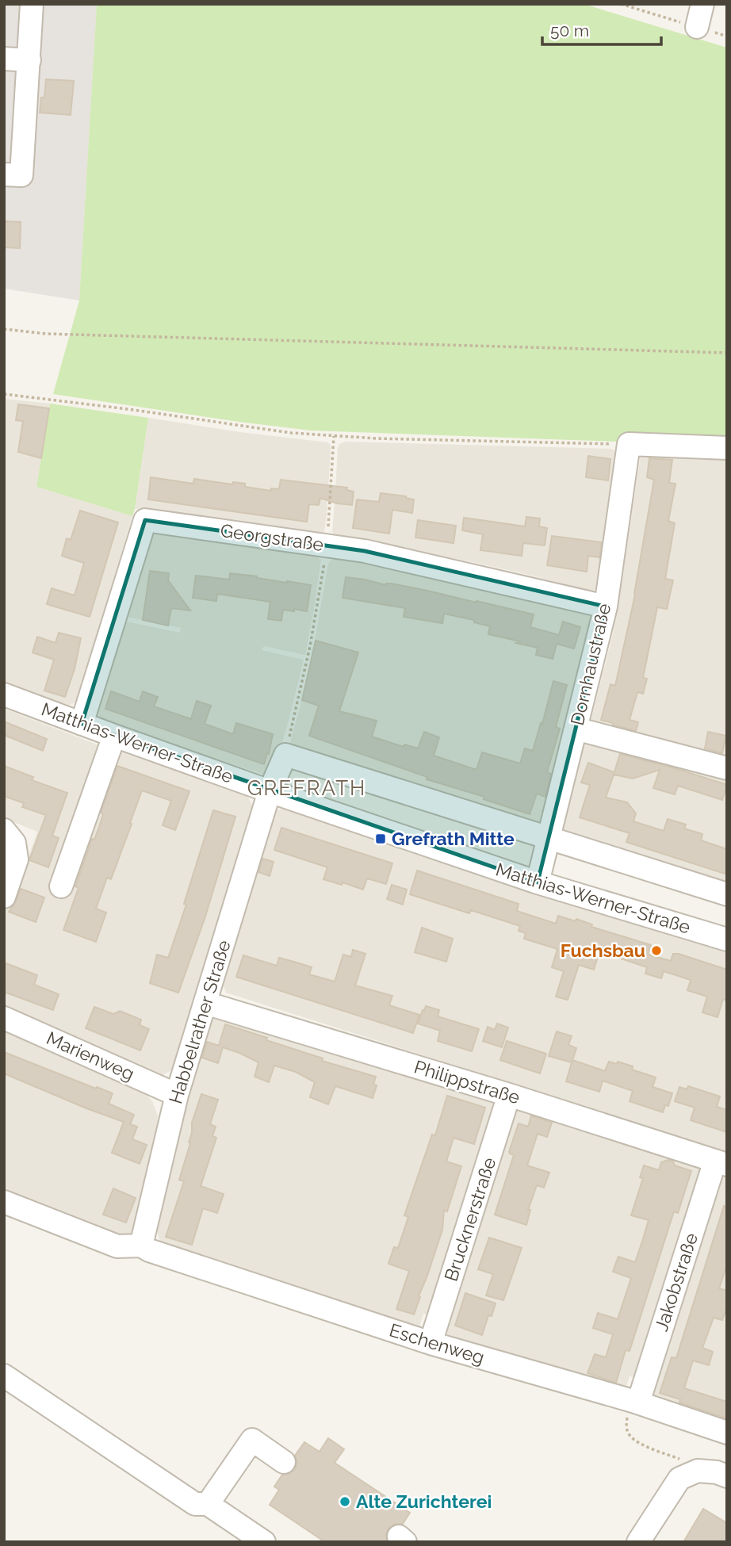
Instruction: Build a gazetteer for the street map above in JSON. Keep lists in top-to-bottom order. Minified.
{"streets":{"street":["Georgstraße","Dornhaustraße","Matthias-Werner-Straße","Habbelrather Straße","Marienweg","Philippstraße","Brucknerstraße","Jakobstraße","Eschenweg"]},"crossings":[["Georgstraße","Dornhaustraße"],["Georgstraße","Matthias-Werner-Straße"],["Dornhaustraße","Matthias-Werner-Straße"],["Matthias-Werner-Straße","Habbelrather Straße"],["Habbelrather Straße","Marienweg"],["Habbelrather Straße","Philippstraße"],["Habbelrather Straße","Eschenweg"],["Philippstraße","Brucknerstraße"],["Philippstraße","Jakobstraße"],["Brucknerstraße","Eschenweg"],["Jakobstraße","Eschenweg"]],"districts":["GREFRATH"],"places":{"transit":["Grefrath Mitte"],"other":["Fuchsbau","Alte Zurichterei"]},"scale_bar":"50 m"}
